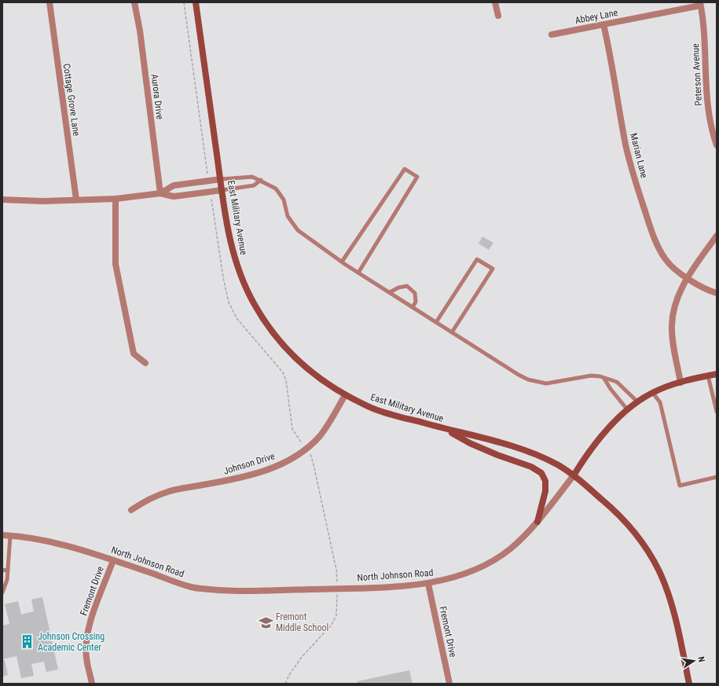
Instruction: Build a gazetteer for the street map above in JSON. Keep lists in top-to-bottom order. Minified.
{"streets":{"main road":["East Military Avenue","North Johnson Road"],"street":["Abbey Lane","Peterson Avenue","Aurora Drive","Cottage Grove Lane","Marian Lane","Johnson Drive","Fremont Drive"]},"crossings":[["Abbey Lane","Peterson Avenue"],["Abbey Lane","Marian Lane"],["East Military Avenue","Johnson Drive"],["East Military Avenue","North Johnson Road"],["North Johnson Road","Fremont Drive"]],"places":{"school or university":["Fremont Middle School"],"building":["Johnson Crossing Academic Center"]},"north":"right"}
